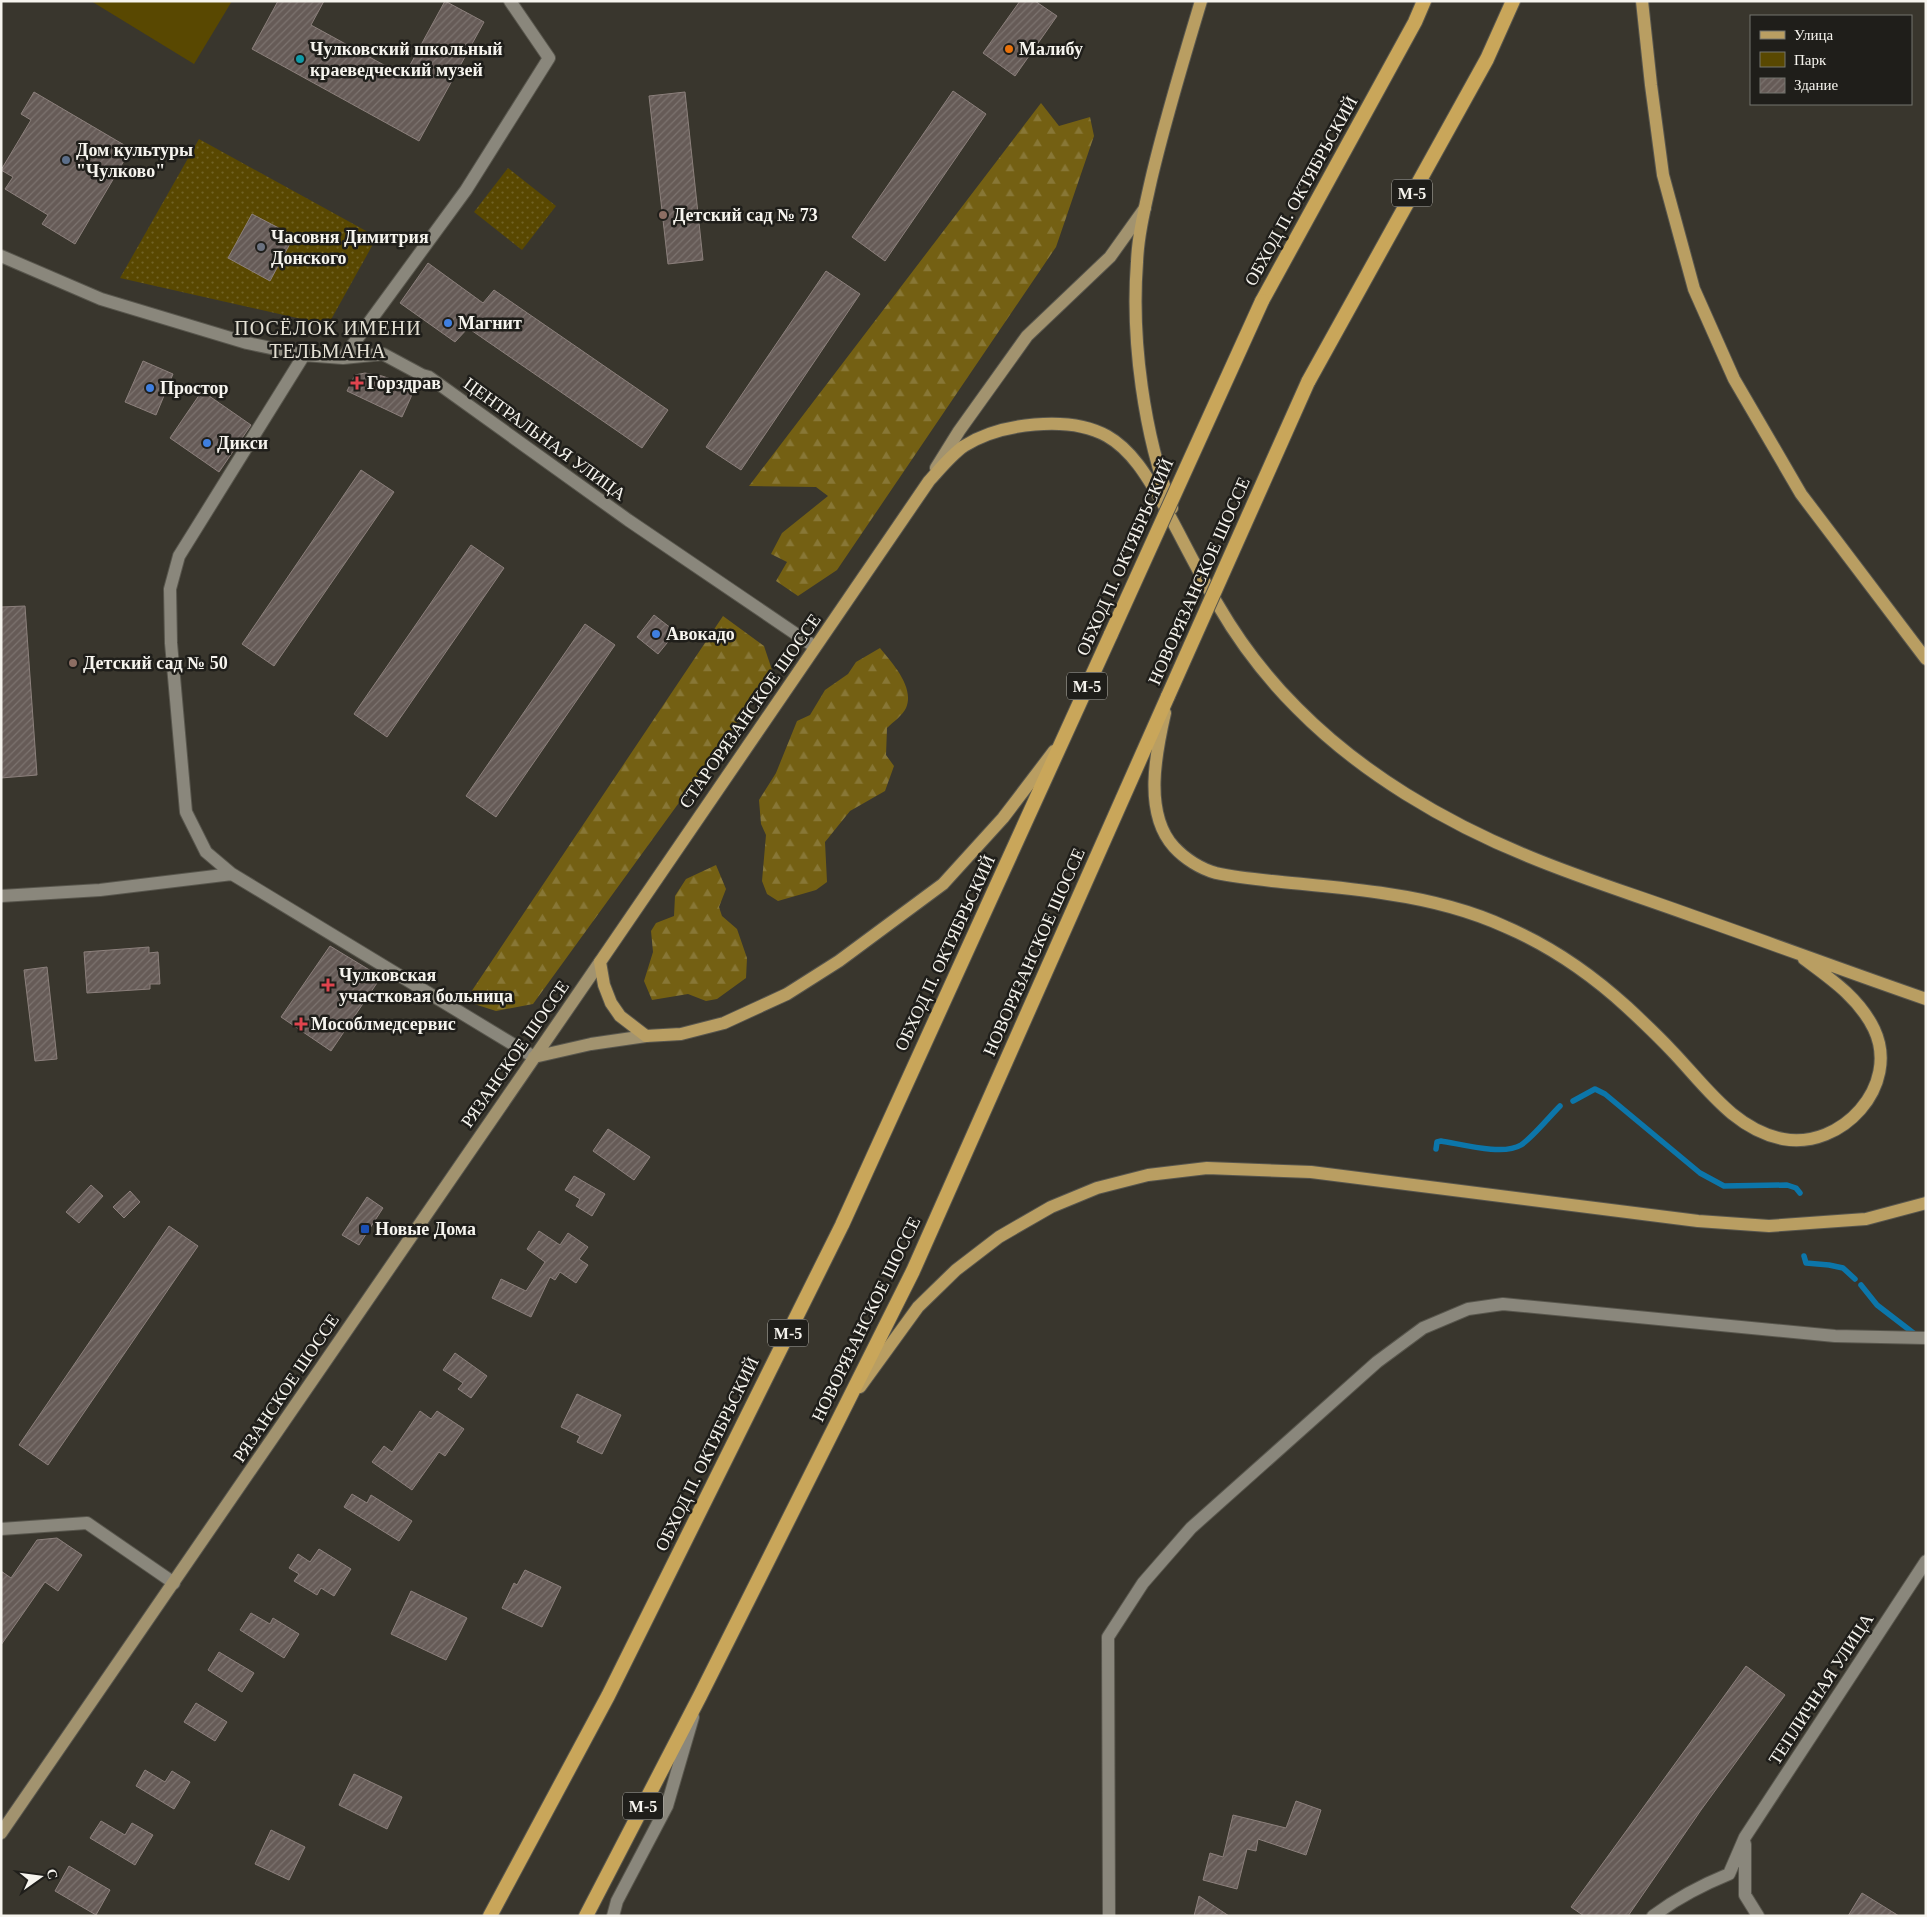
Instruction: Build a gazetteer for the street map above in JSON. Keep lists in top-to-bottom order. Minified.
{"streets":{"highway":["ОБХОД П. ОКТЯБРЬСКИЙ","М-5","НОВОРЯЗАНСКОЕ ШОССЕ"],"main road":["СТАРОРЯЗАНСКОЕ ШОССЕ","РЯЗАНСКОЕ ШОССЕ"],"street":["ЦЕНТРАЛЬНАЯ УЛИЦА","ТЕПЛИЧНАЯ УЛИЦА"]},"crossings":[["ЦЕНТРАЛЬНАЯ УЛИЦА","СТАРОРЯЗАНСКОЕ ШОССЕ"],["СТАРОРЯЗАНСКОЕ ШОССЕ","РЯЗАНСКОЕ ШОССЕ"]],"districts":["ПОСЁЛОК ИМЕНИ ТЕЛЬМАНА"],"places":{"other":["Малибу","Чулковский школьный краеведческий музей","Дом культуры \"Чулково\"","Детский сад № 73","Часовня Димитрия Донского","Магнит","Простор","Дикси","Авокадо","Детский сад № 50"],"health":["Горздрав","Чулковская участковая больница","Мособлмедсервис"],"transit":["Новые Дома"]},"legend":["Улица","Парк","Здание"],"north":"right"}
